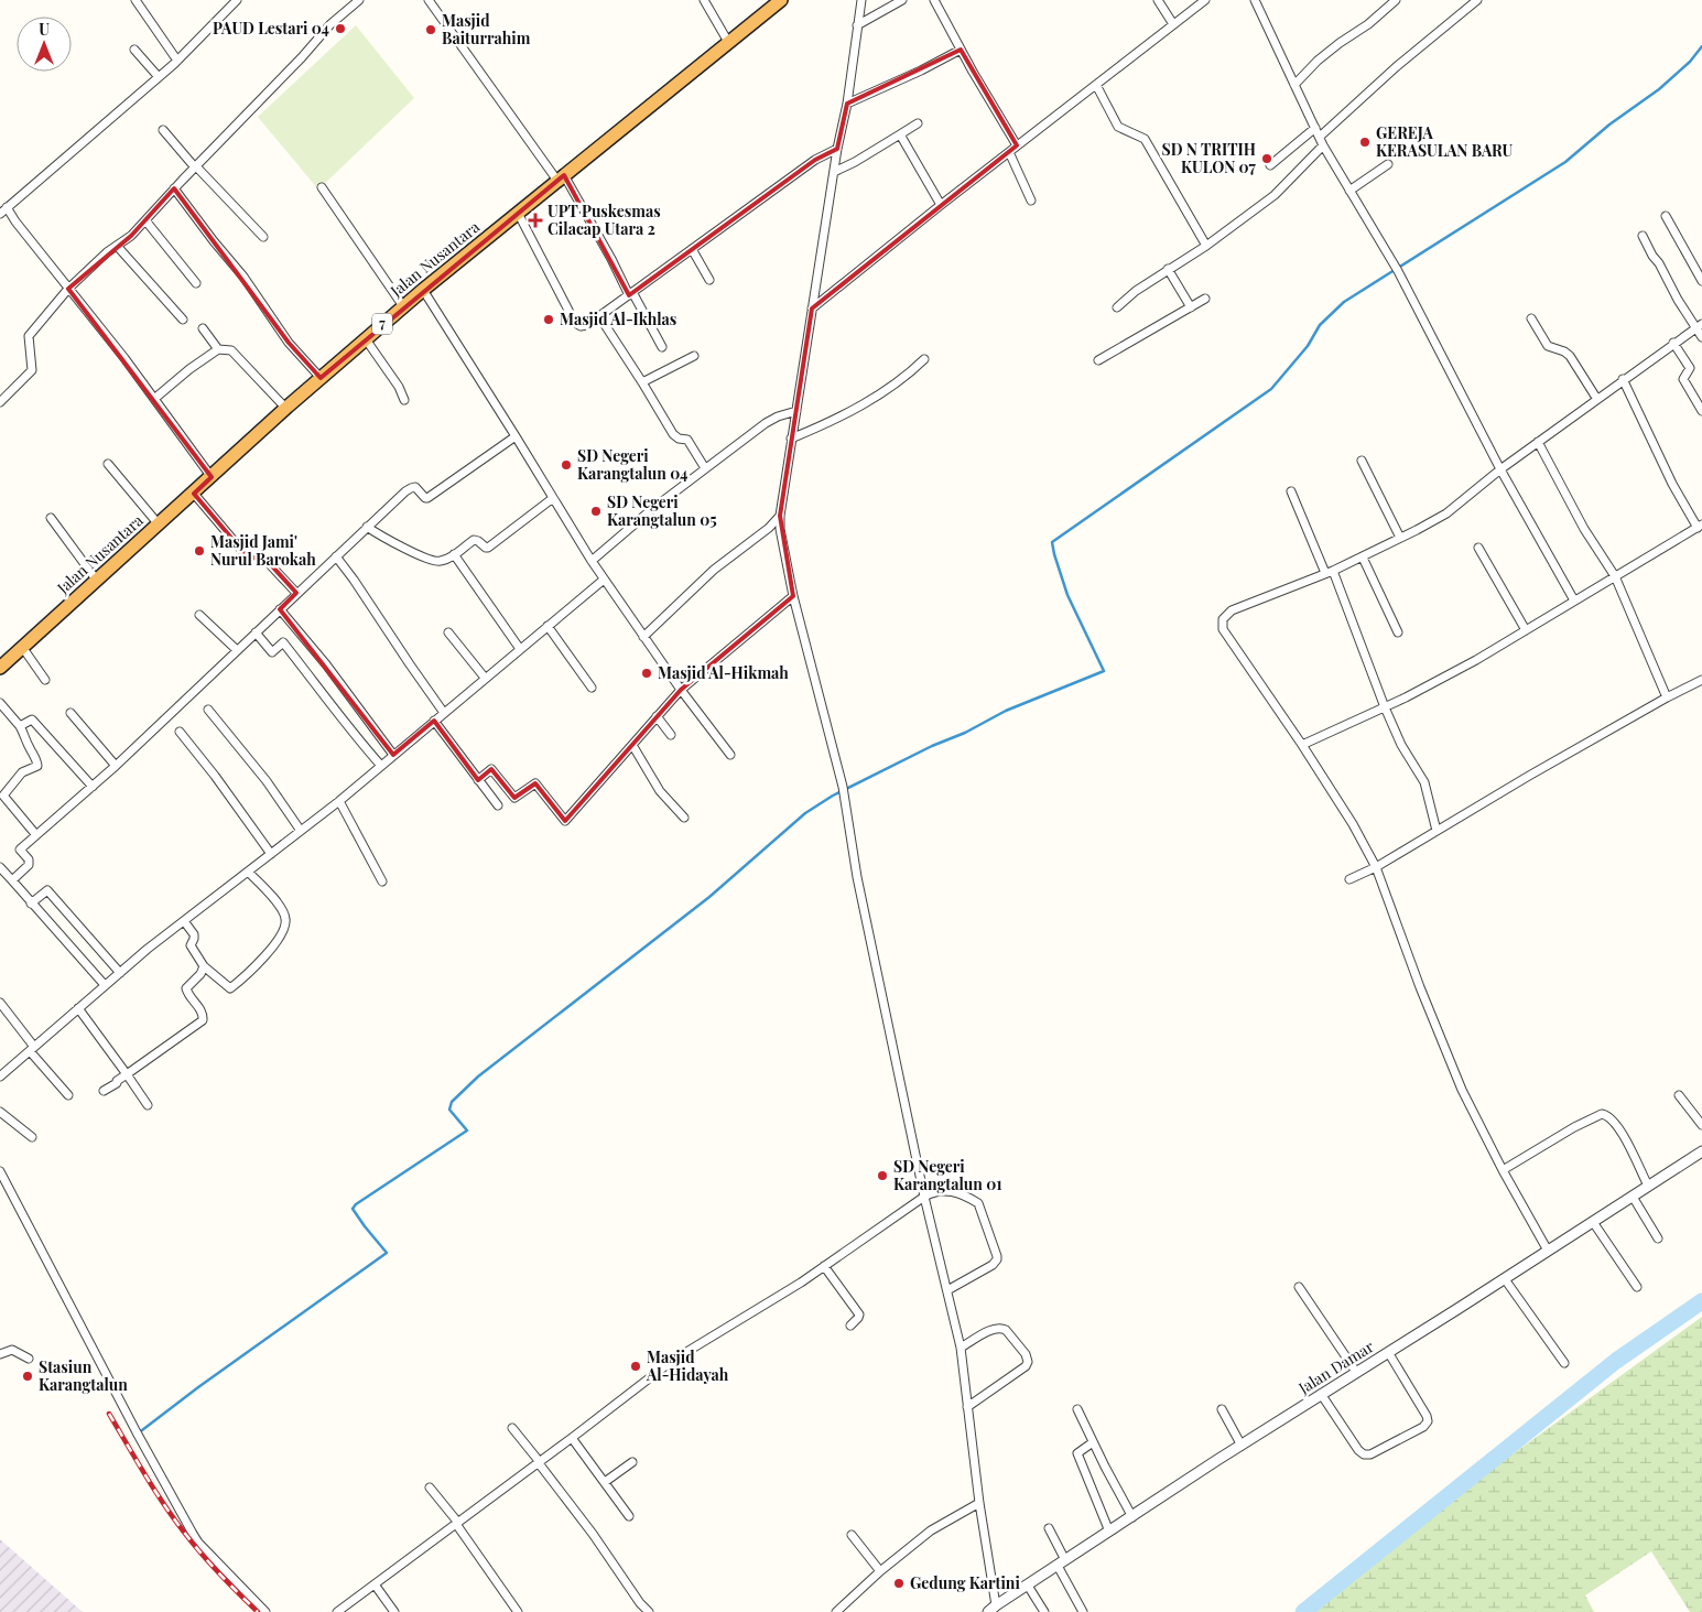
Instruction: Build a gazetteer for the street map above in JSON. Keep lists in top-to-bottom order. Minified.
{"streets":{"highway":["Jalan Nusantara","7"],"street":["Jalan Damar"]},"places":{"other":["PAUD Lestari 04","Masjid Baiturrahim","GEREJA KERASULAN BARU","SD N TRITIH KULON 07","Masjid Al-Ikhlas","SD Negeri Karangtalun 04","SD Negeri Karangtalun 05","Masjid Jami' Nurul Barokah","Masjid Al-Hikmah","SD Negeri Karangtalun 01","Masjid Al-Hidayah","Stasiun Karangtalun","Gedung Kartini"],"health":["UPT Puskesmas Cilacap Utara 2"]},"north":"top"}
